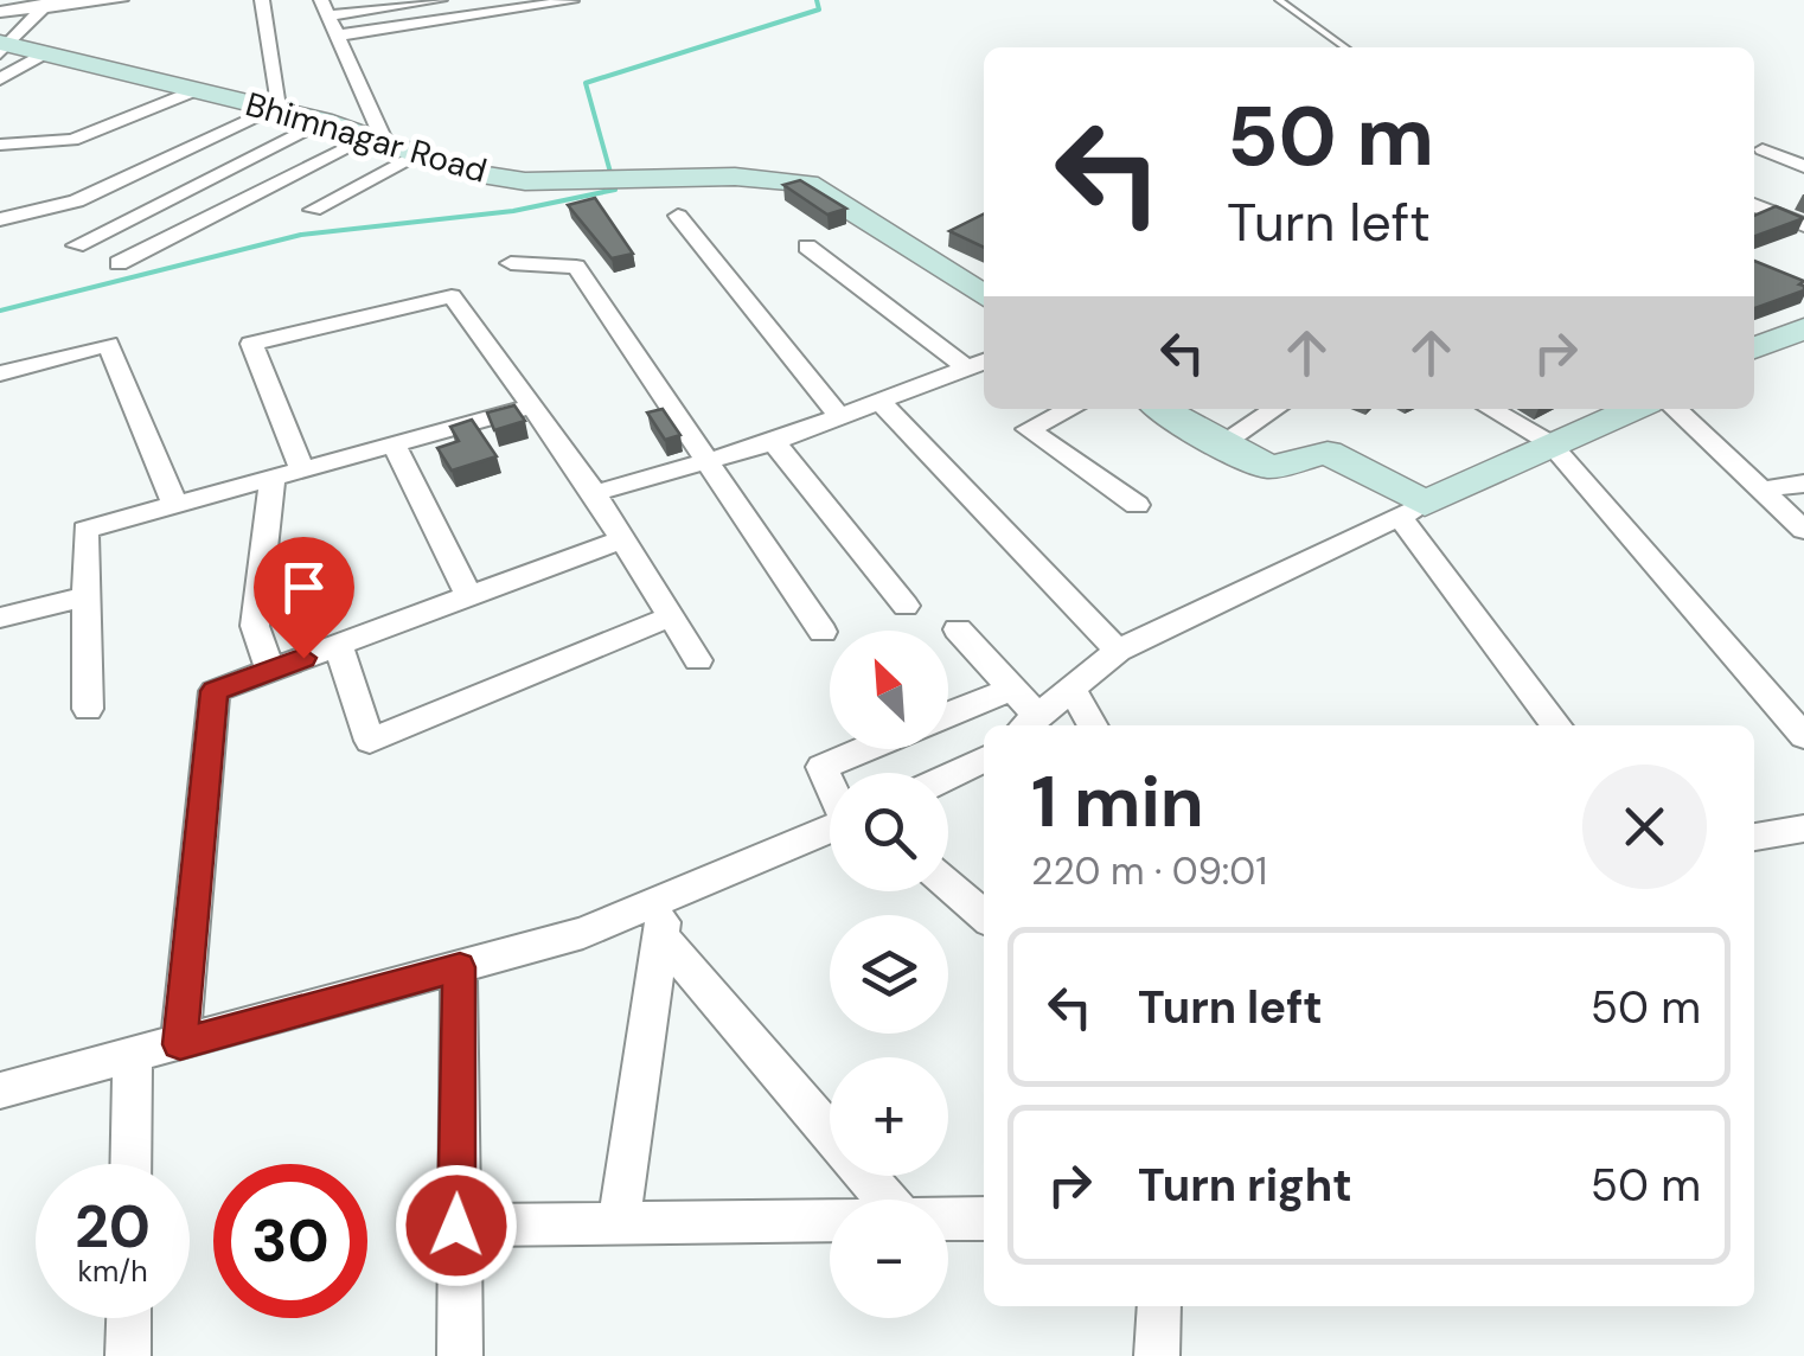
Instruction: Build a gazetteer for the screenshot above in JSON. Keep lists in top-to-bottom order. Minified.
{"streets":{"street":["Bhimnagar Road"]},"north":"top left","page":{"turn":["50 m","Turn left"],"map_buttons":["+","−"],"heading":["1 min","220 m · 09:01"],"list":[{"name":"Turn left","value":"50 m"},{"name":"Turn right","value":"50 m"}],"speed":"20 km/h","limit":"30"}}
